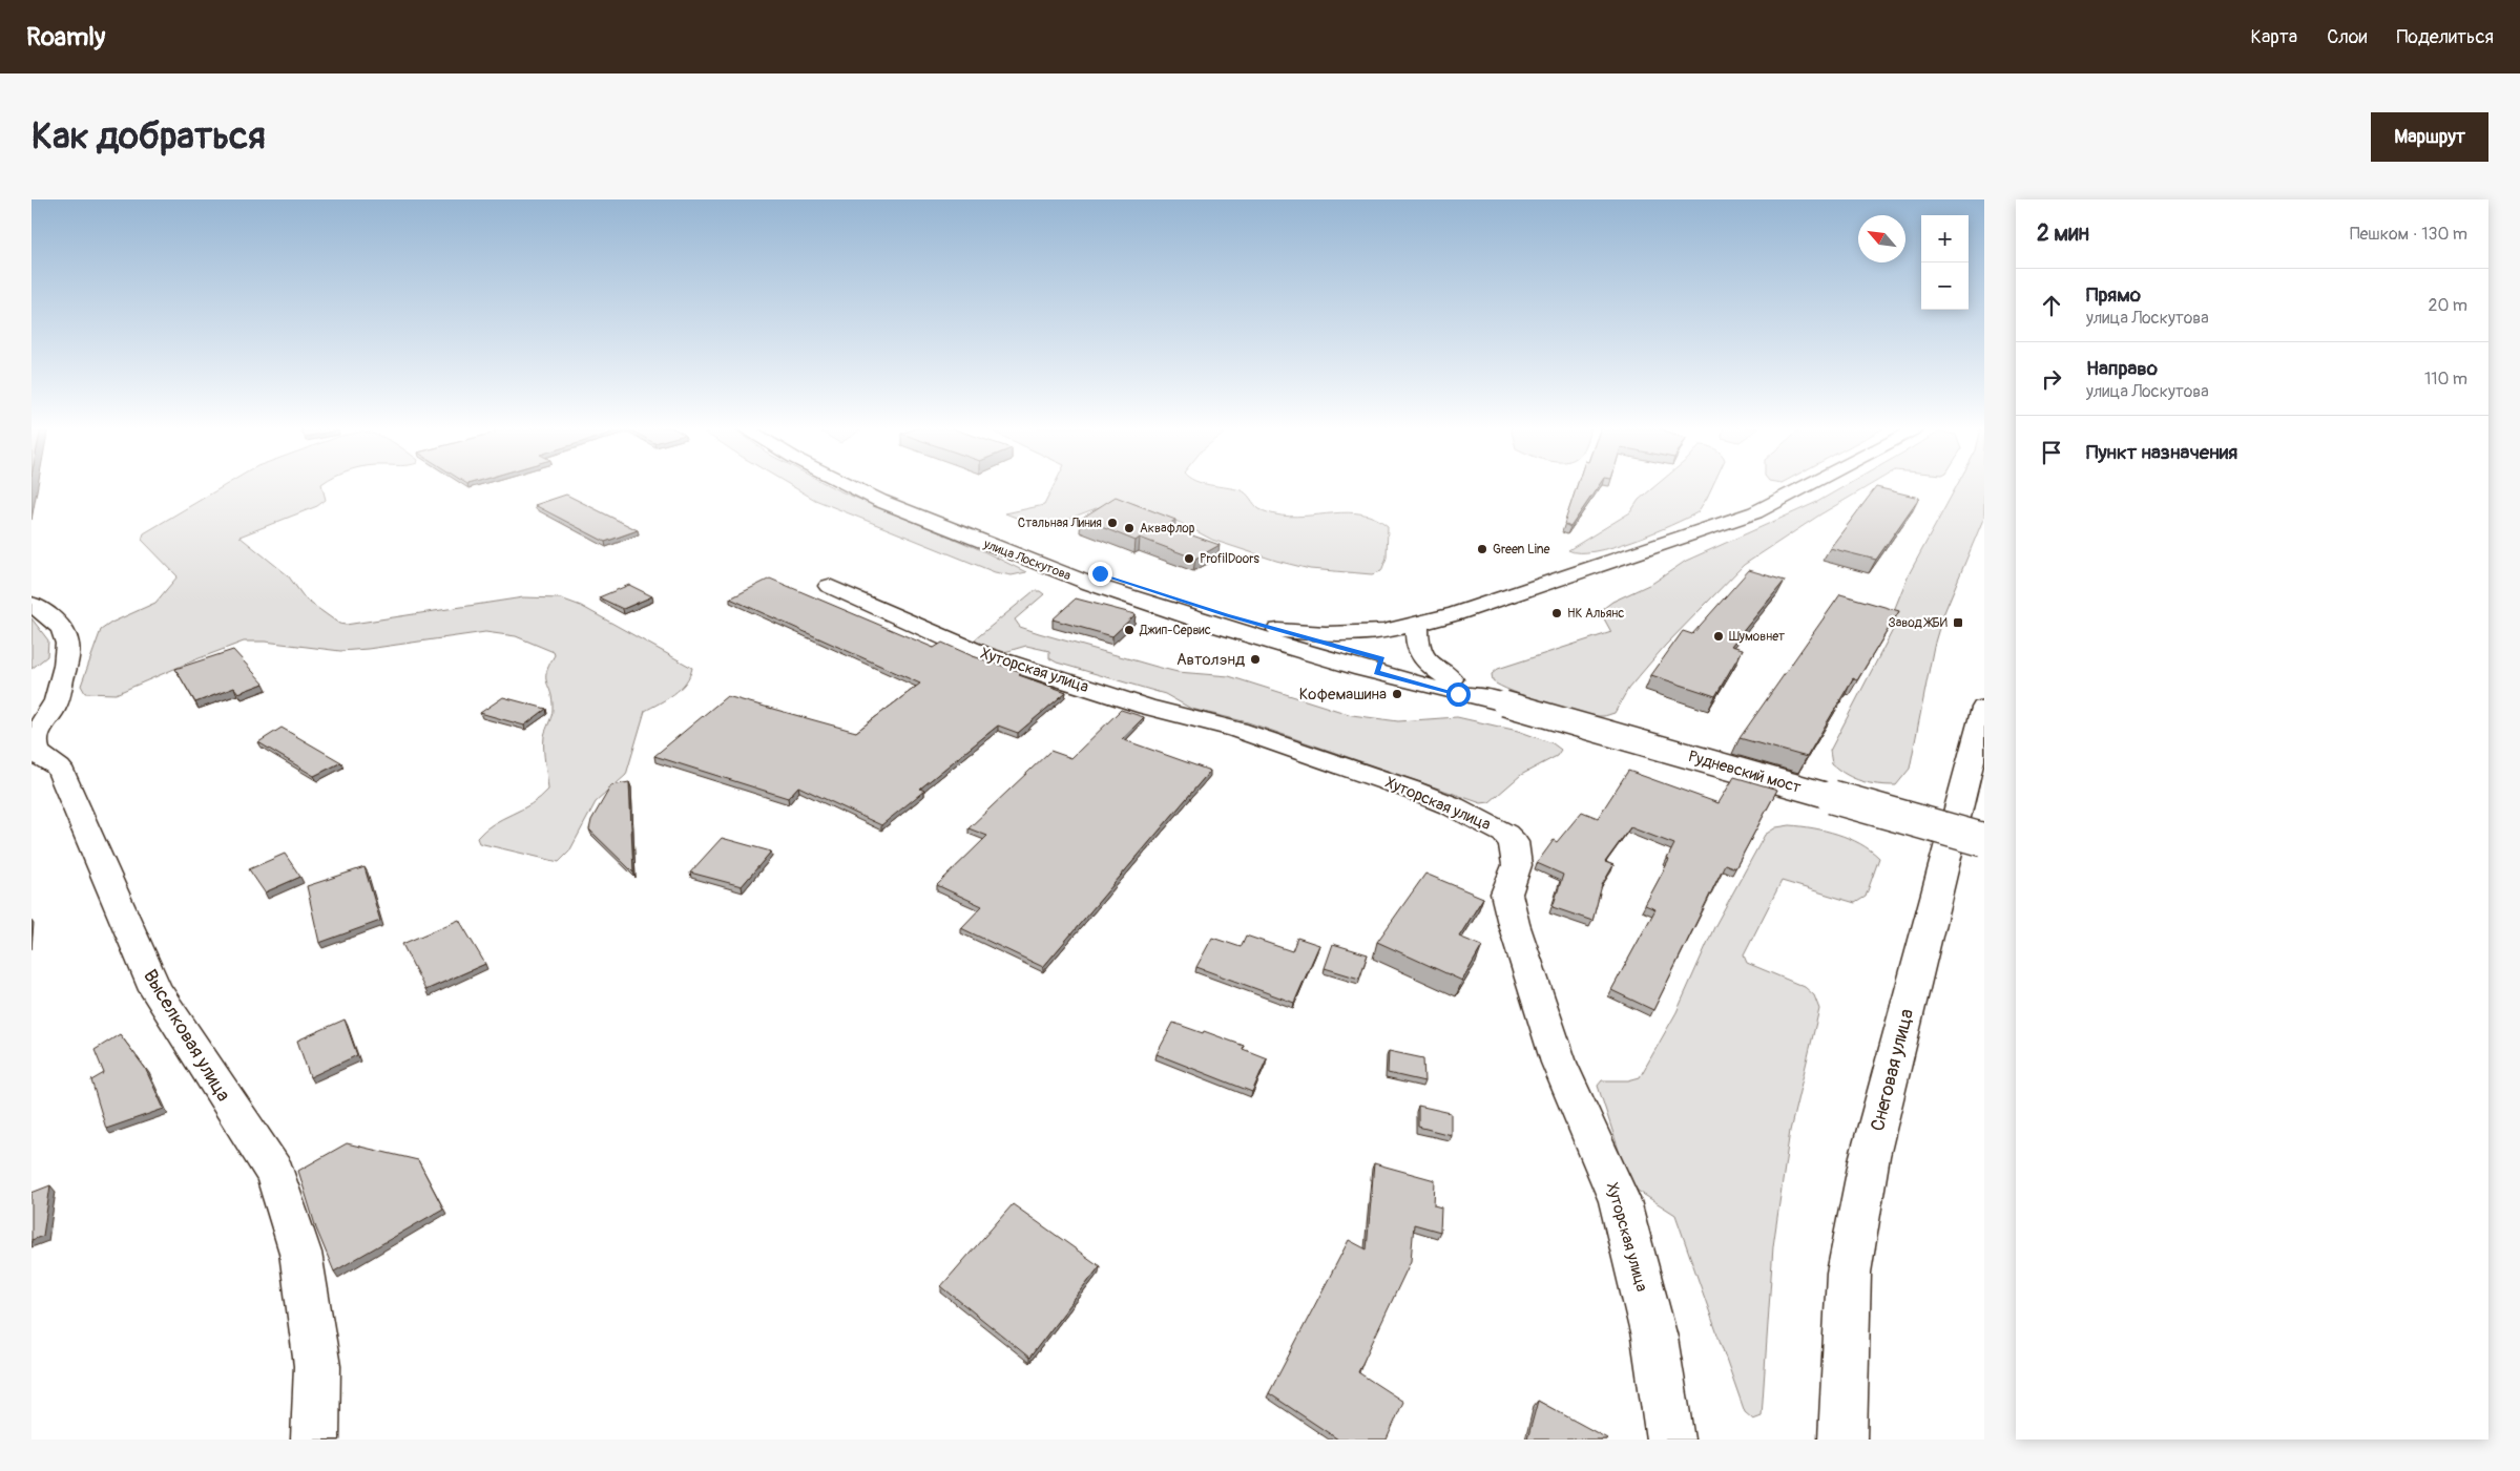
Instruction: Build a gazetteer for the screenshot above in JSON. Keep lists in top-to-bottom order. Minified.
{"streets":{"main road":["улица Лоскутова","Хуторская улица","Рудневский мост","Выселковая улица","Снеговая улица"]},"crossings":[["улица Лоскутова","Рудневский мост"]],"places":{"other":["Стальная Линия","Аквафлор","Green Line","ProfilDoors","НК Альянс","Джип-Сервис","Шумовнет","Автолэнд","Кофемашина"],"transit":["Завод ЖБИ"]},"north":"top left","page":{"header":"Roamly","nav":["Карта","Слои","Поделиться"],"buttons":"Маршрут","title":"Как добраться","heading":["2 мин","Пешком · 130 m"],"map_buttons":["+","−"],"list":[["Прямо","улица Лоскутова","20 m"],["Направо","улица Лоскутова","110 m"],"Пункт назначения"]}}
